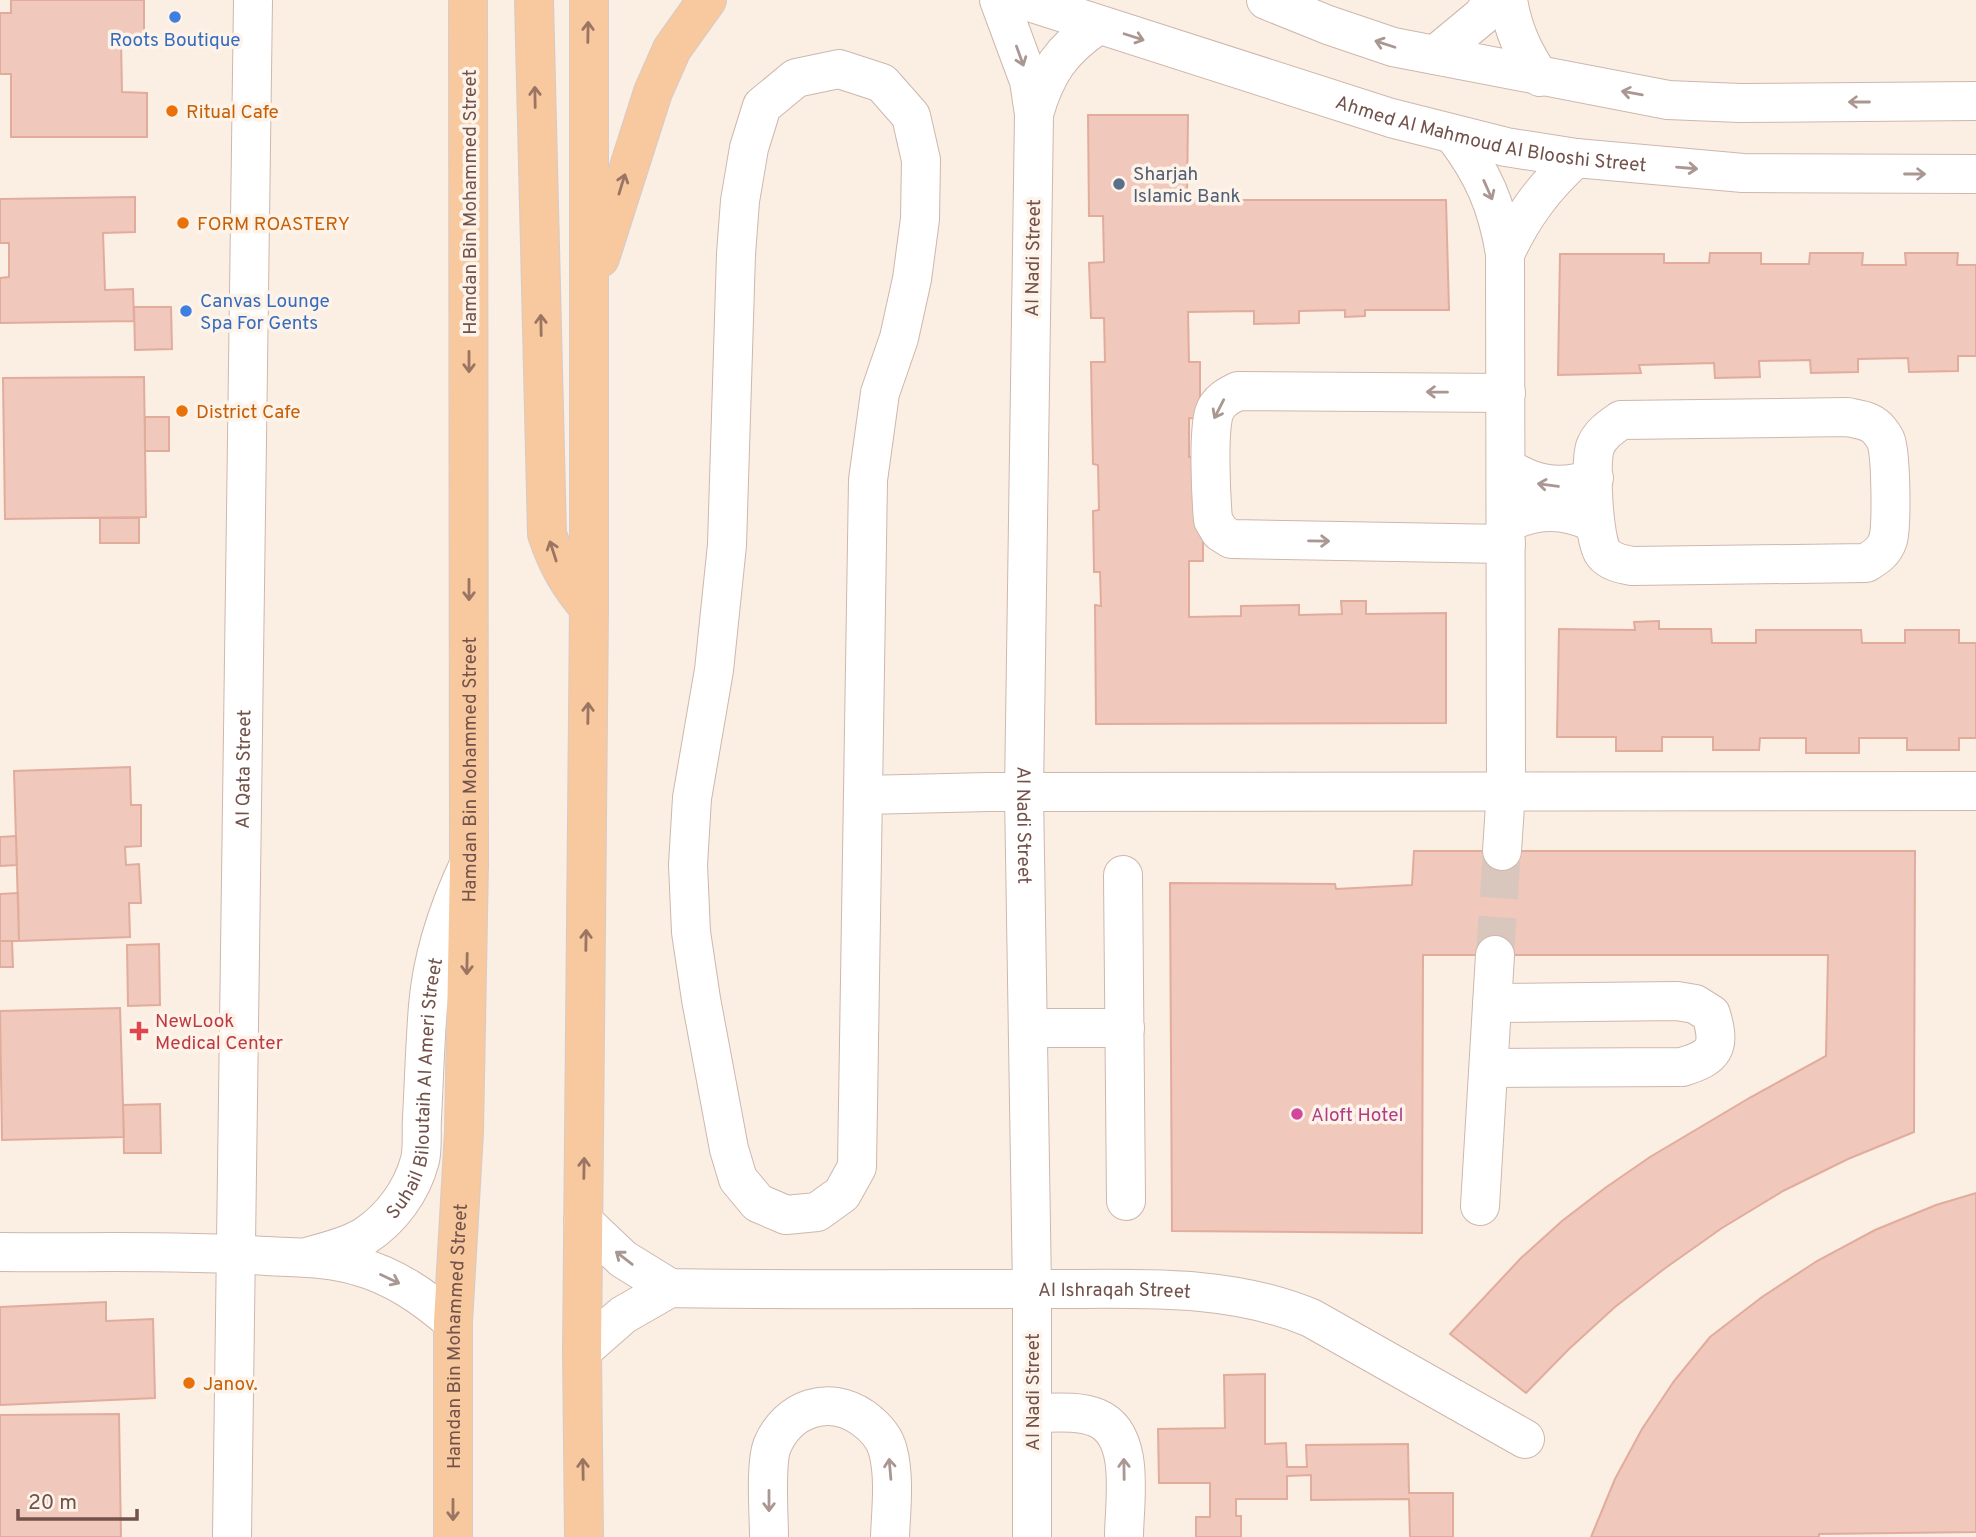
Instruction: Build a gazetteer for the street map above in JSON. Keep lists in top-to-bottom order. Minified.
{"streets":{"main road":["Hamdan Bin Mohammed Street"],"street":["Ahmed Al Mahmoud Al Blooshi Street","Al Nadi Street","Al Qata Street","Suhail Biloutaih Al Ameri Street","Al Ishraqah Street"]},"crossings":[["Ahmed Al Mahmoud Al Blooshi Street","Al Nadi Street"],["Hamdan Bin Mohammed Street","Suhail Biloutaih Al Ameri Street"],["Al Nadi Street","Al Ishraqah Street"],["Al Qata Street","Suhail Biloutaih Al Ameri Street"]],"places":{"other":["Roots Boutique","Ritual Cafe","Sharjah Islamic Bank","FORM ROASTERY","Canvas Lounge Spa For Gents","District Cafe","Aloft Hotel","Janov."],"health":["NewLook Medical Center"]},"scale_bar":"20 m"}
